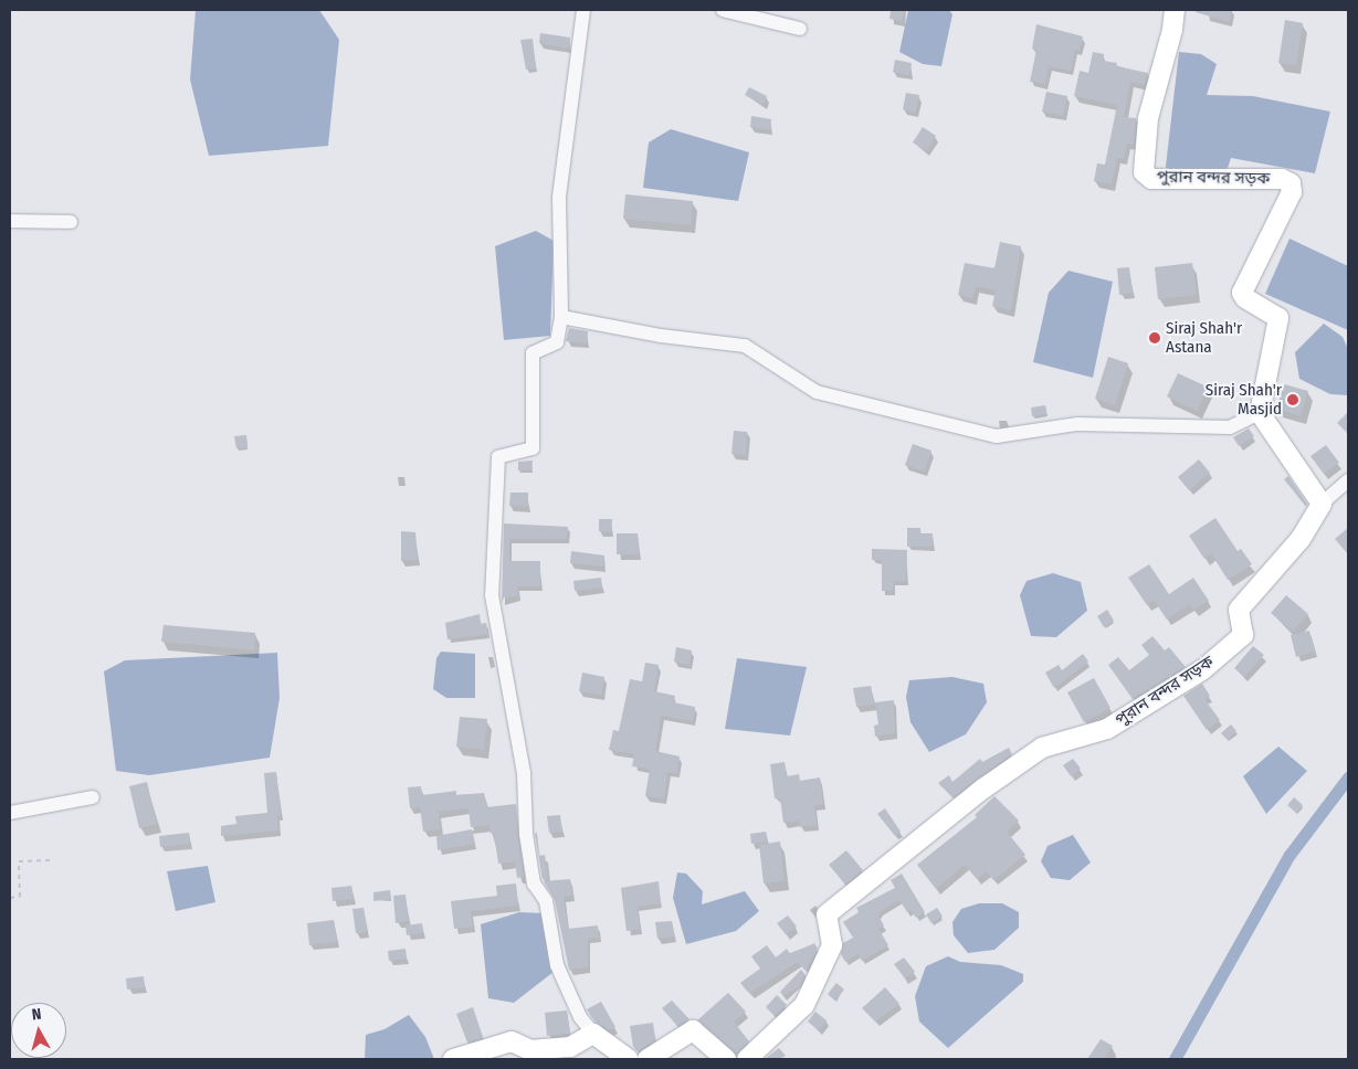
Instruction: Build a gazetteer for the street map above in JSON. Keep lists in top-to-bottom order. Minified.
{"streets":{"street":["পুরান বন্দর সড়ক"]},"places":["Siraj Shah'r Astana","Siraj Shah'r Masjid"],"north":"top"}
